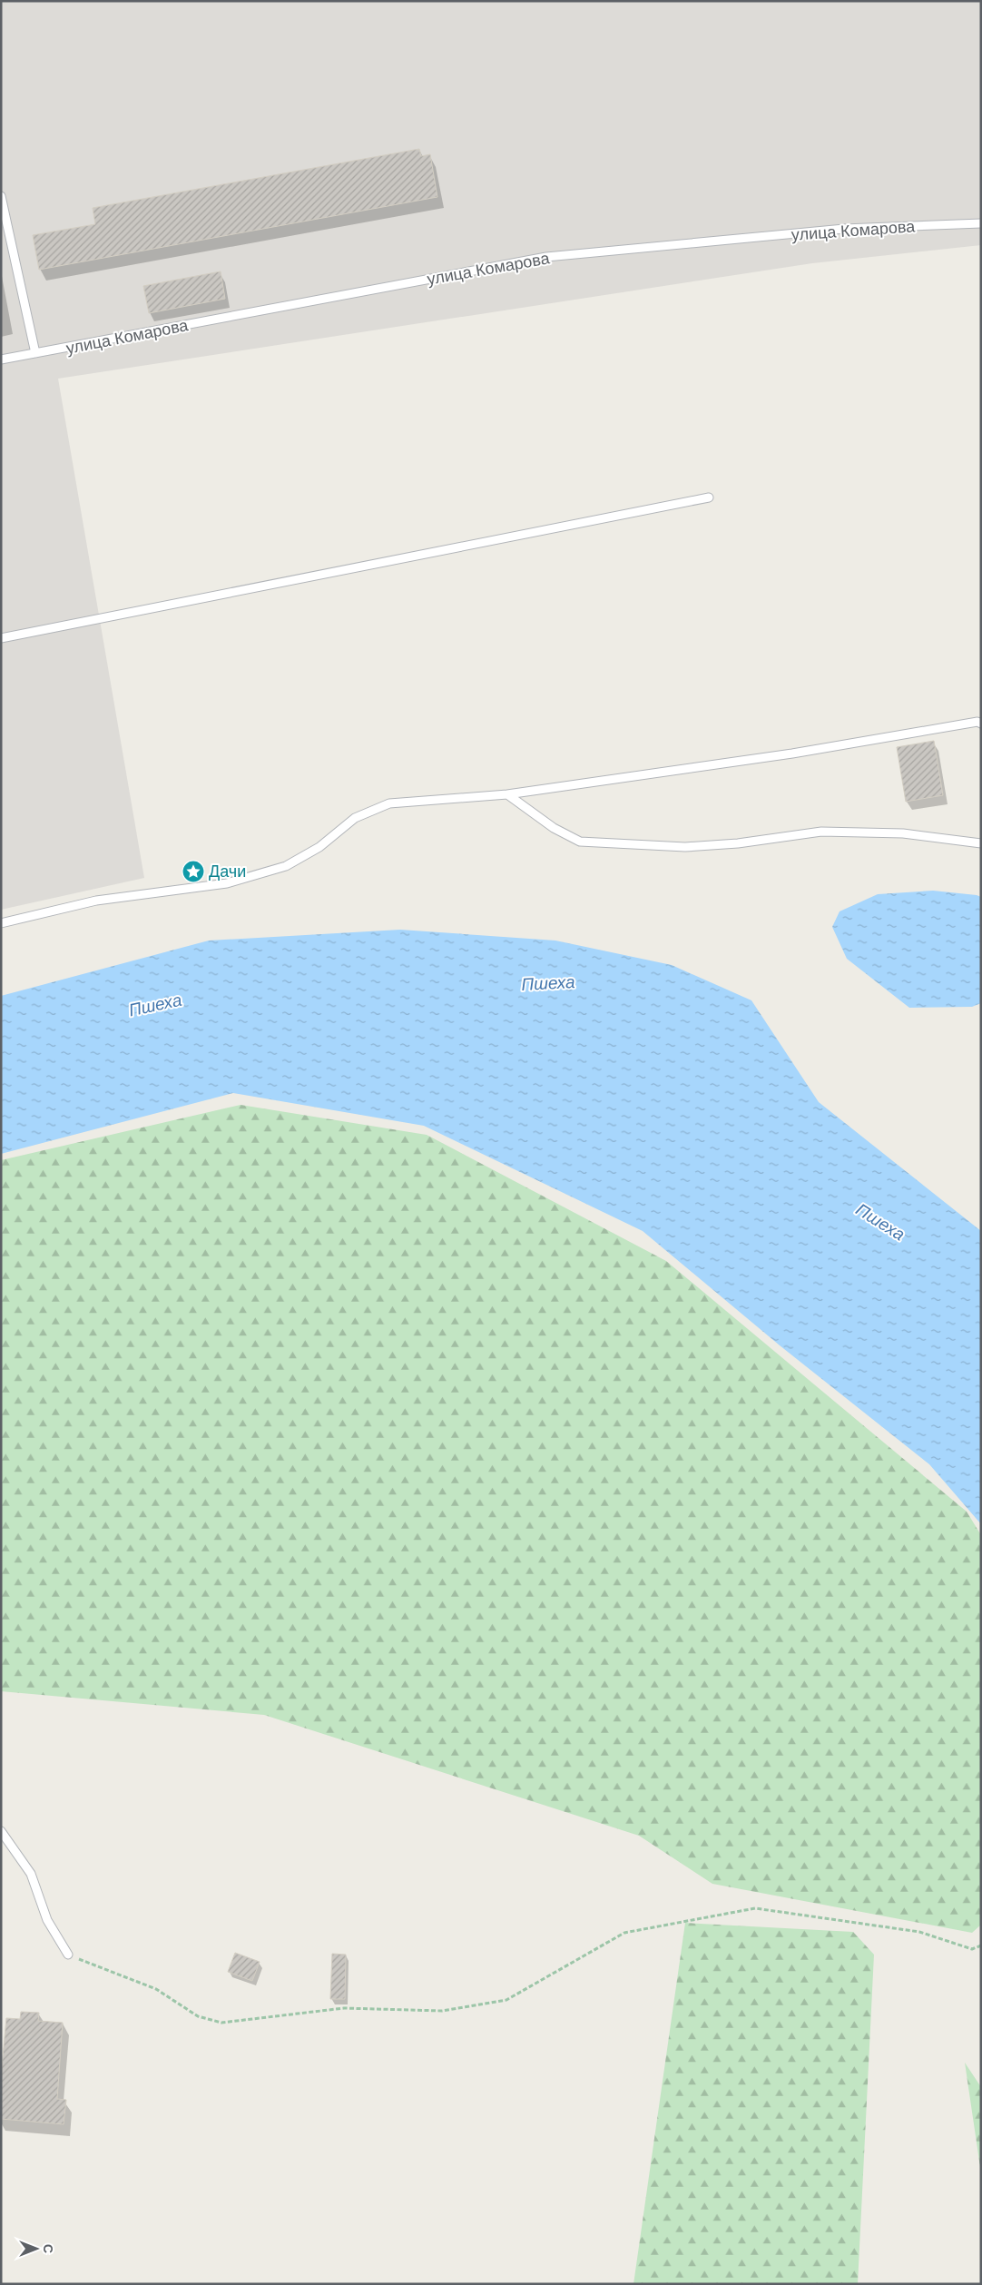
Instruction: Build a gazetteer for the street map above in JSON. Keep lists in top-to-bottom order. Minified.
{"streets":{"lane":["улица Комарова"]},"water":["Пшеха"],"places":{"place":["Дачи"]},"north":"right"}
